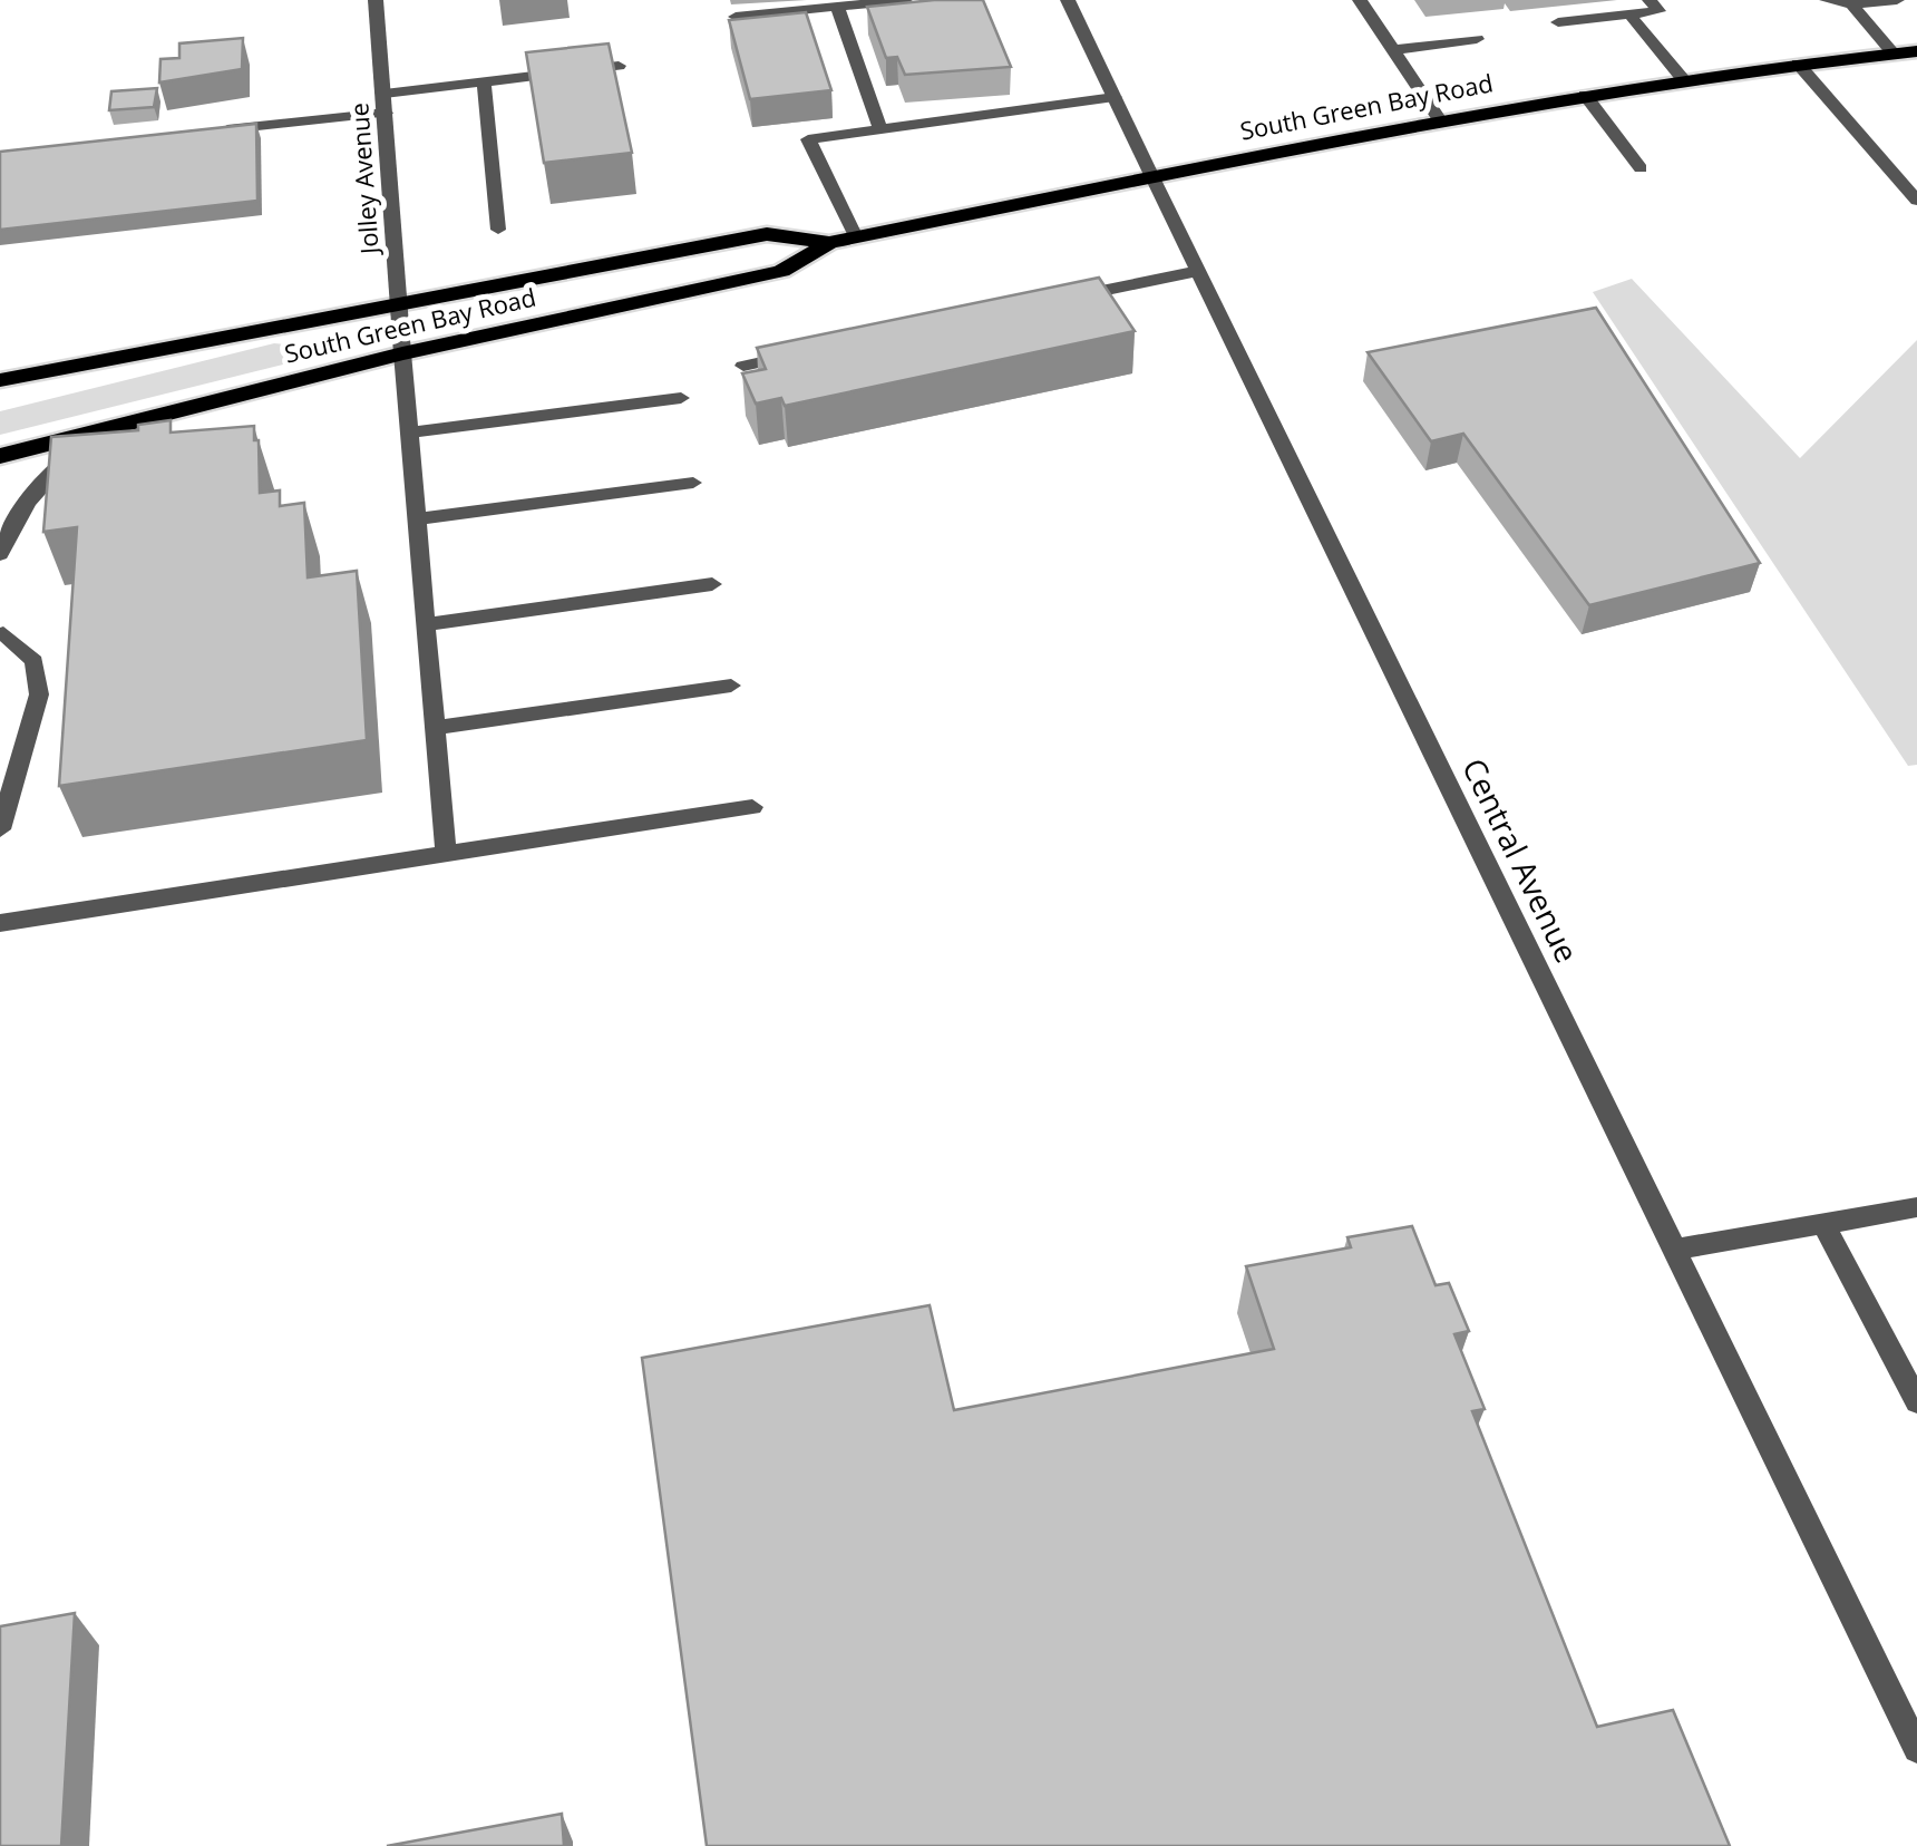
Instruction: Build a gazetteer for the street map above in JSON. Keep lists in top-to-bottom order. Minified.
{"streets":{"main road":["South Green Bay Road"],"street":["Jolley Avenue","Central Avenue"]},"crossings":[["South Green Bay Road","Jolley Avenue"],["South Green Bay Road","Central Avenue"]]}
